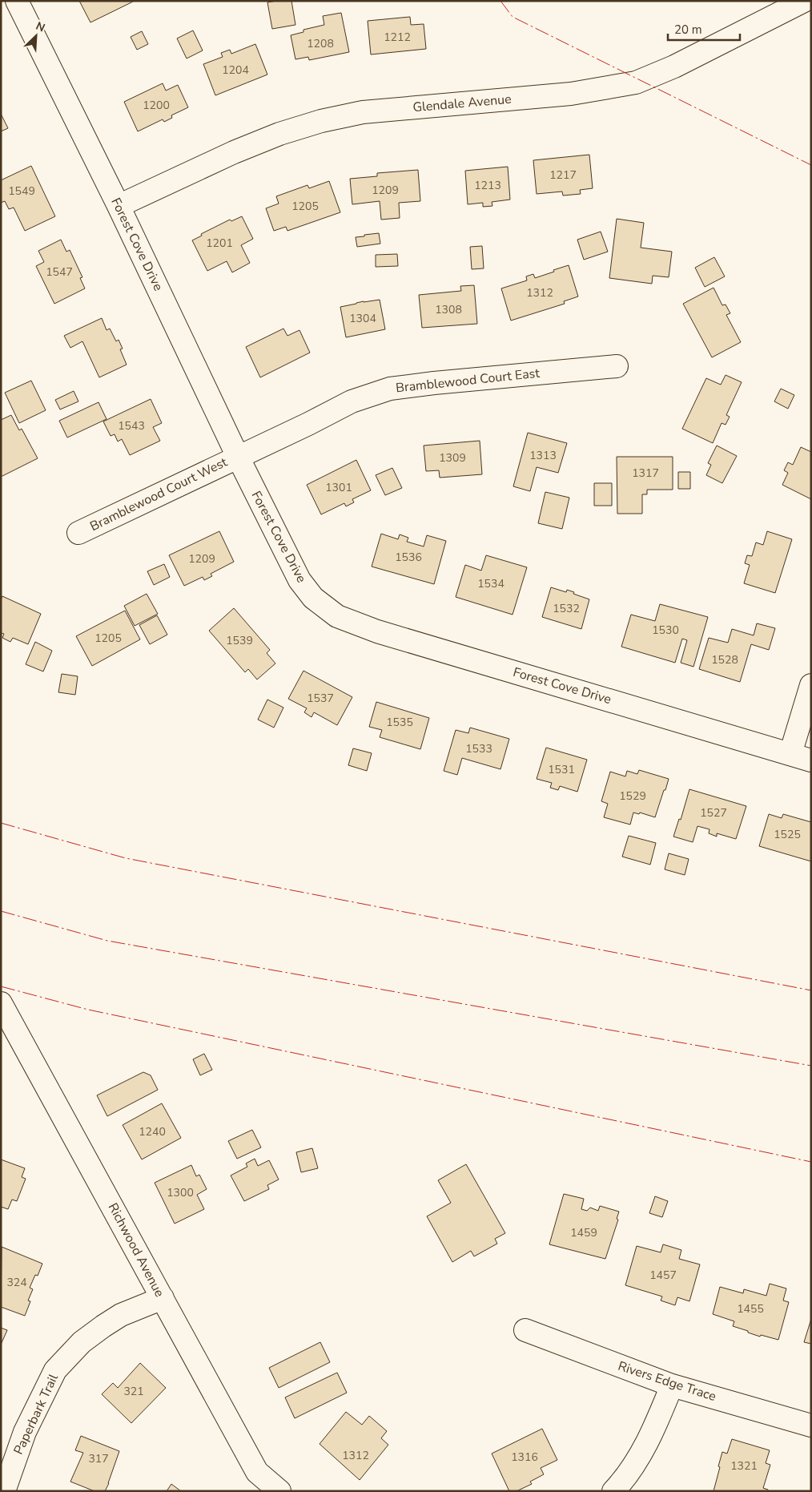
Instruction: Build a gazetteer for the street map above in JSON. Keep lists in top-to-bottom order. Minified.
{"streets":{"street":["Glendale Avenue","Forest Cove Drive","Bramblewood Court East","Bramblewood Court West","Richwood Avenue","Rivers Edge Trace","Paperbark Trail"]},"crossings":[["Glendale Avenue","Forest Cove Drive"],["Forest Cove Drive","Bramblewood Court East"],["Forest Cove Drive","Bramblewood Court West"],["Bramblewood Court East","Bramblewood Court West"],["Richwood Avenue","Paperbark Trail"]],"house_numbers":["1212","1208","1204","1200","1217","1213","1209","1549","1205","1201","1547","1312","1308","1304","1543","1313","1309","1317","1301","1536","1209","1534","1532","1530","1205","1539","1528","1537","1535","1533","1531","1529","1527","1525","1240","1300","1459","1457","324","1455","321","1312","1316","317","1321"],"scale_bar":"20 m","north":"top right"}
